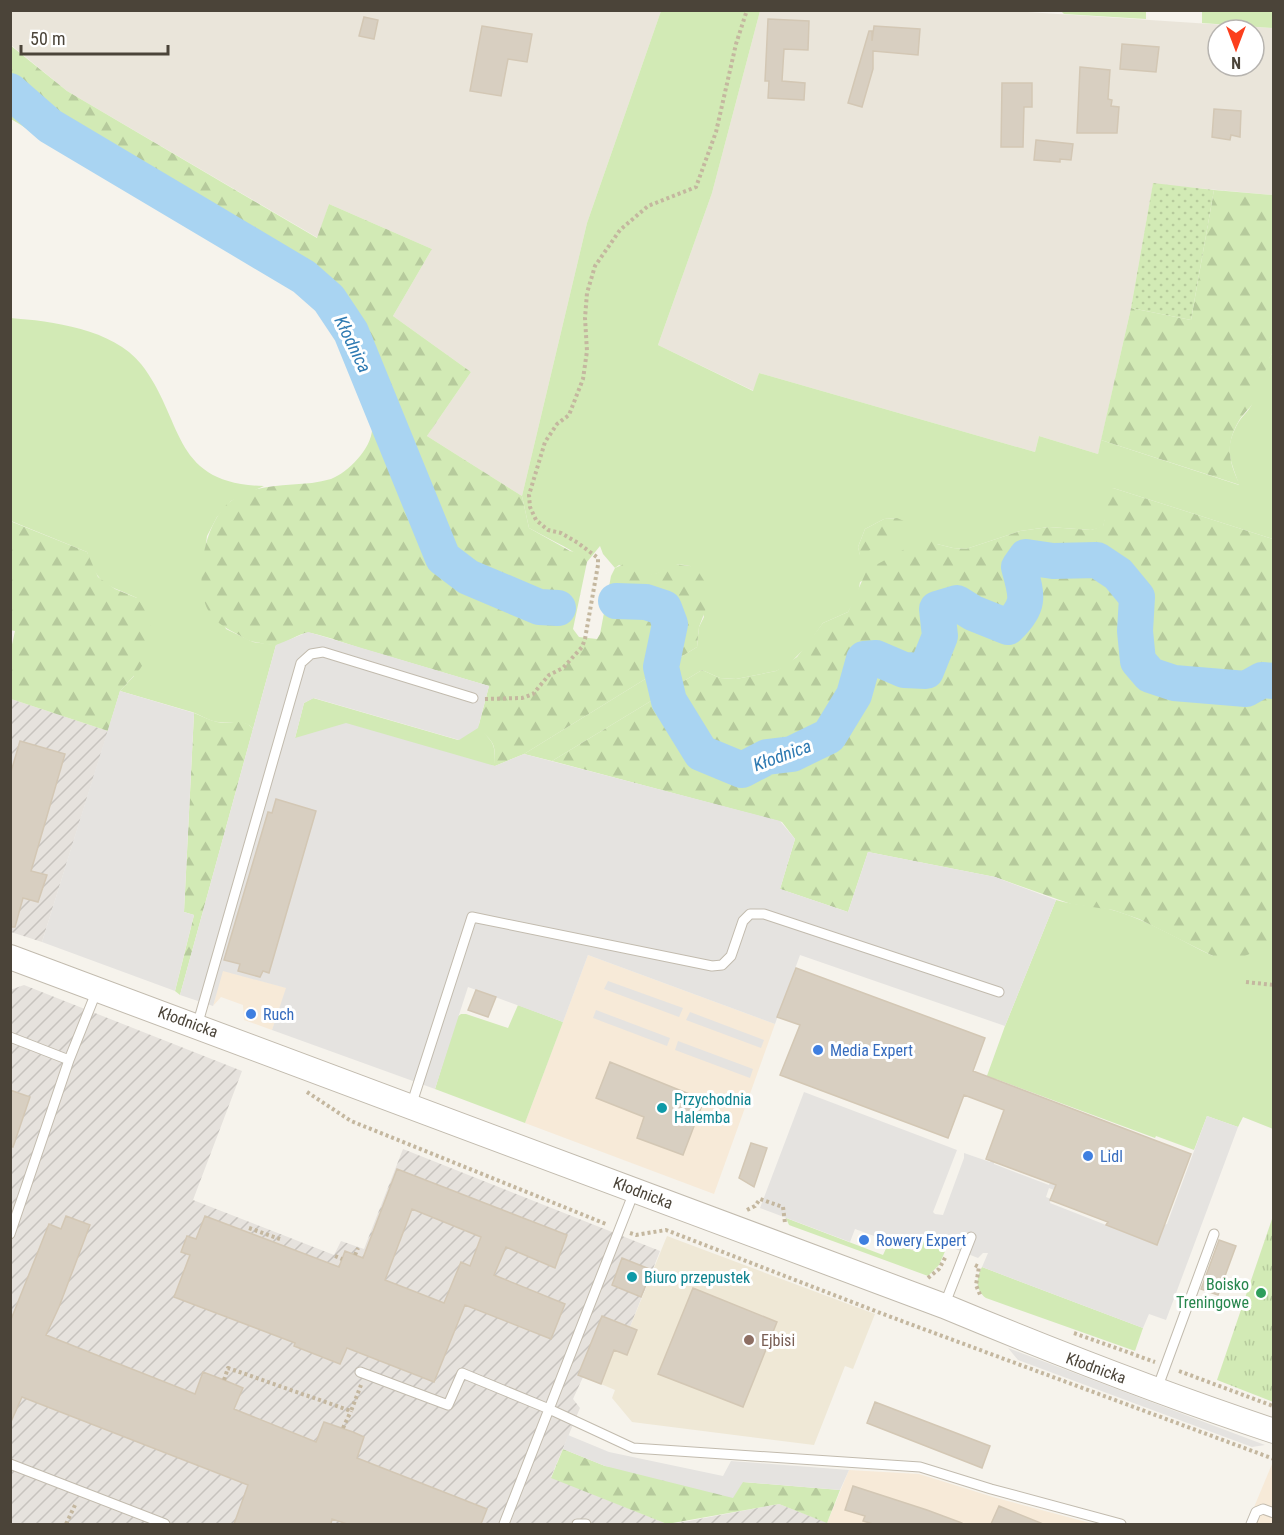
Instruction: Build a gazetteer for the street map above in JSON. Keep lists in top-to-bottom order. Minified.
{"streets":{"street":["Kłodnicka"]},"water":["Kłodnica"],"places":["Ruch","Media Expert","Przychodnia Halemba","Lidl","Rowery Expert","Biuro przepustek","Boisko Treningowe","Ejbisi"],"scale_bar":"50 m","north":"bottom"}
